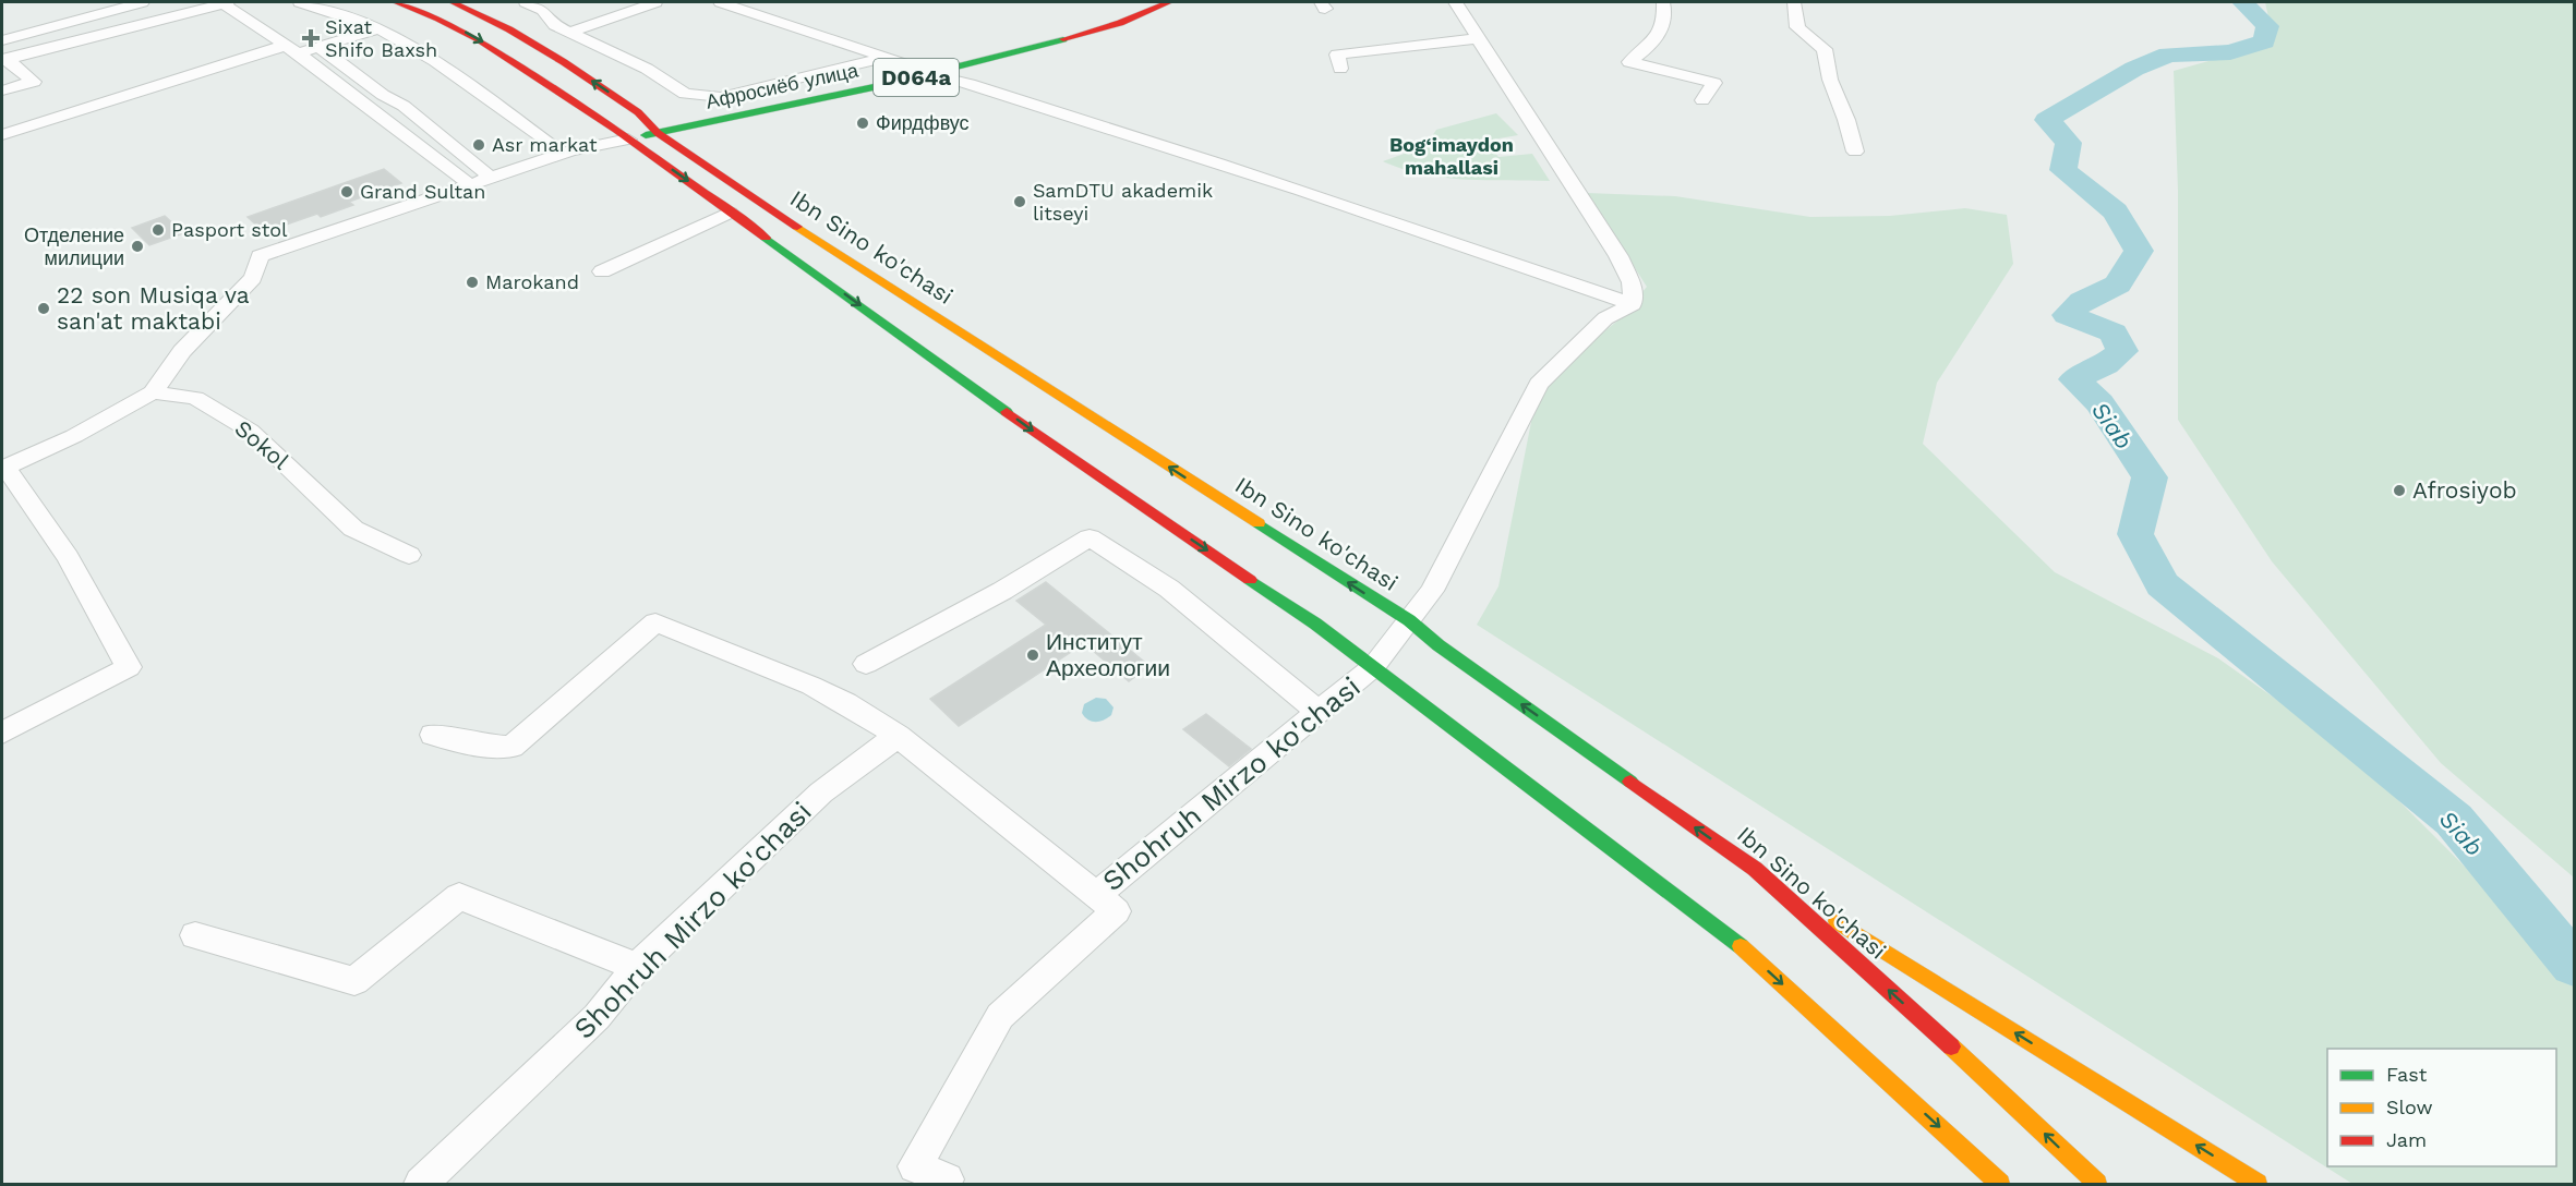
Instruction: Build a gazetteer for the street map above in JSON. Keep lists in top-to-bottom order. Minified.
{"streets":{"main road":["D064a","Афросиёб улица","Ibn Sino ko'chasi"],"street":["Sokol","Shohruh Mirzo ko'chasi"]},"crossings":[["Афросиёб улица","Ibn Sino ko'chasi"],["Ibn Sino ko'chasi","Shohruh Mirzo ko'chasi"]],"districts":["Bog‘imaydon mahallasi"],"water":["Siab"],"places":{"health":["Sixat Shifo Baxsh"],"other":["Фирдфвус","Asr markat","Grand Sultan","SamDTU akademik litseyi","Pasport stol","Отделение милиции","Marokand","22 son Musiqa va san'at maktabi","Afrosiyob","Институт Археологии"]},"legend":["Fast","Slow","Jam"]}
